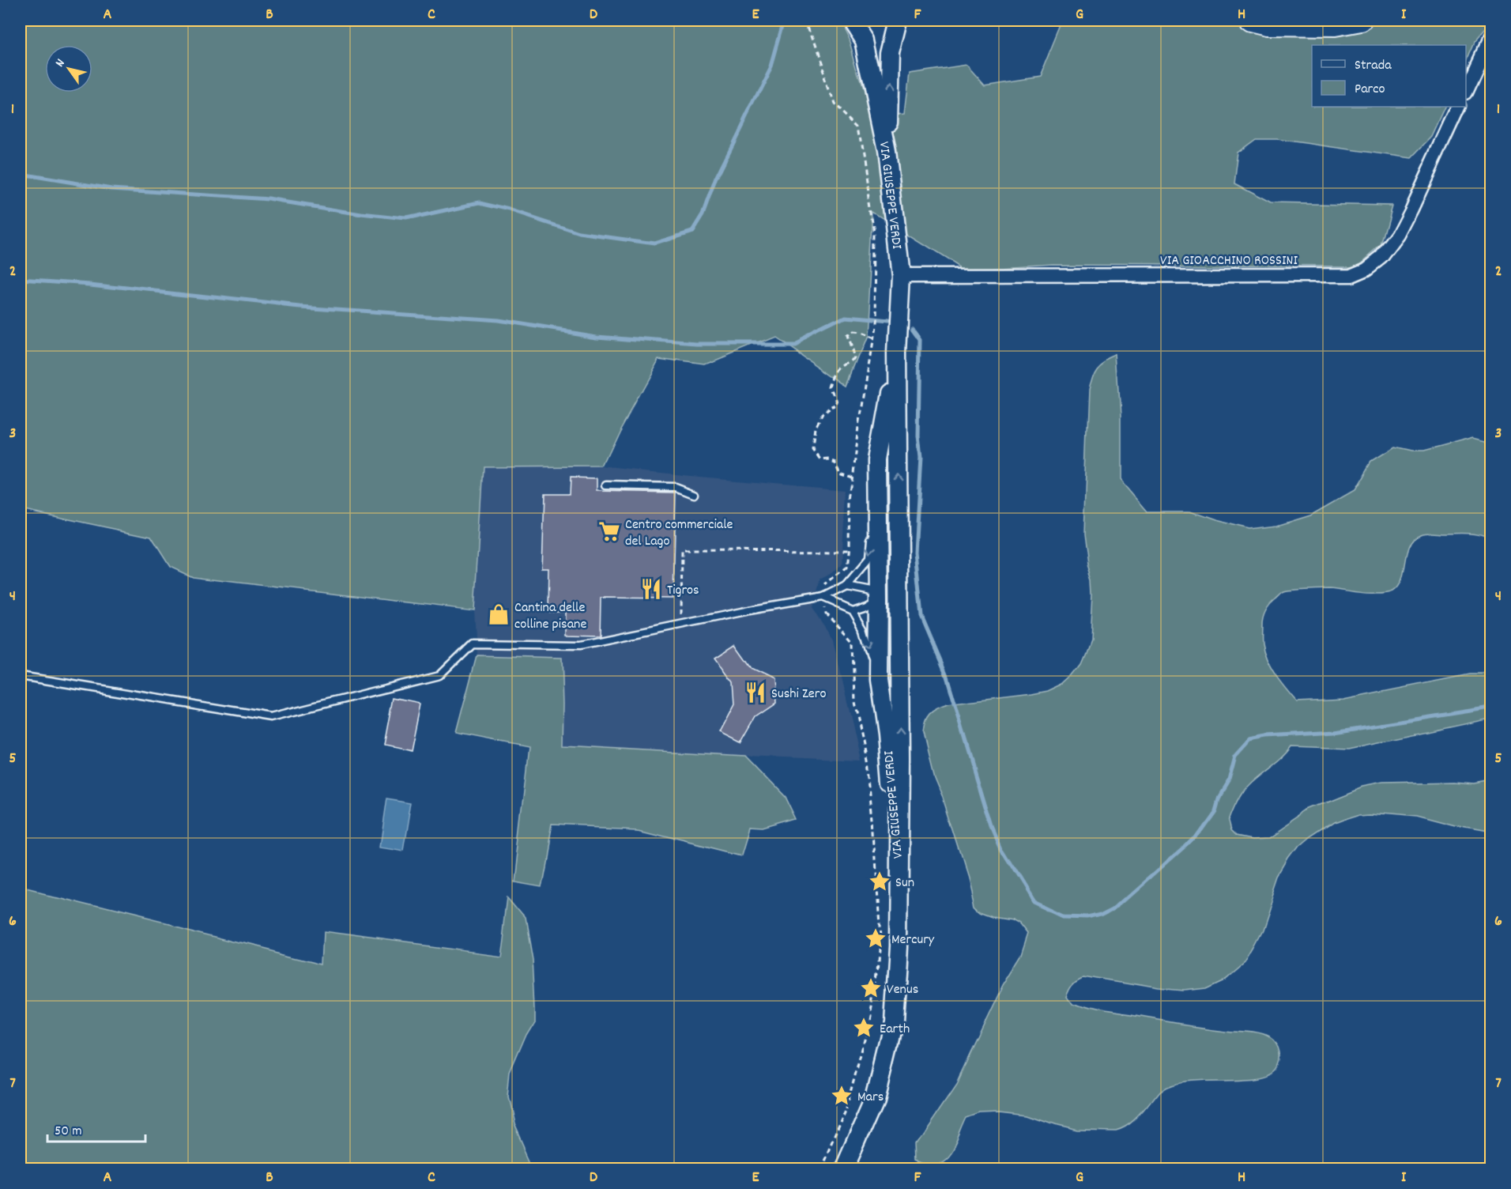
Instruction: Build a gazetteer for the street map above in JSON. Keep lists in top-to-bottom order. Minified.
{"streets":{"main road":["VIA GIUSEPPE VERDI"],"street":["VIA GIOACCHINO ROSSINI"]},"crossings":[["VIA GIUSEPPE VERDI","VIA GIOACCHINO ROSSINI"]],"places":{"supermarket":["Centro commerciale del Lago"],"restaurant":["Tigros","Sushi Zero"],"shop":["Cantina delle colline pisane"],"place":["Sun","Mercury","Venus","Earth","Mars"]},"legend":["Strada","Parco"],"scale_bar":"50 m","north":"top left","grid":{"columns":["A","B","C","D","E","F","G","H","I"],"rows":["1","2","3","4","5","6","7"]}}
